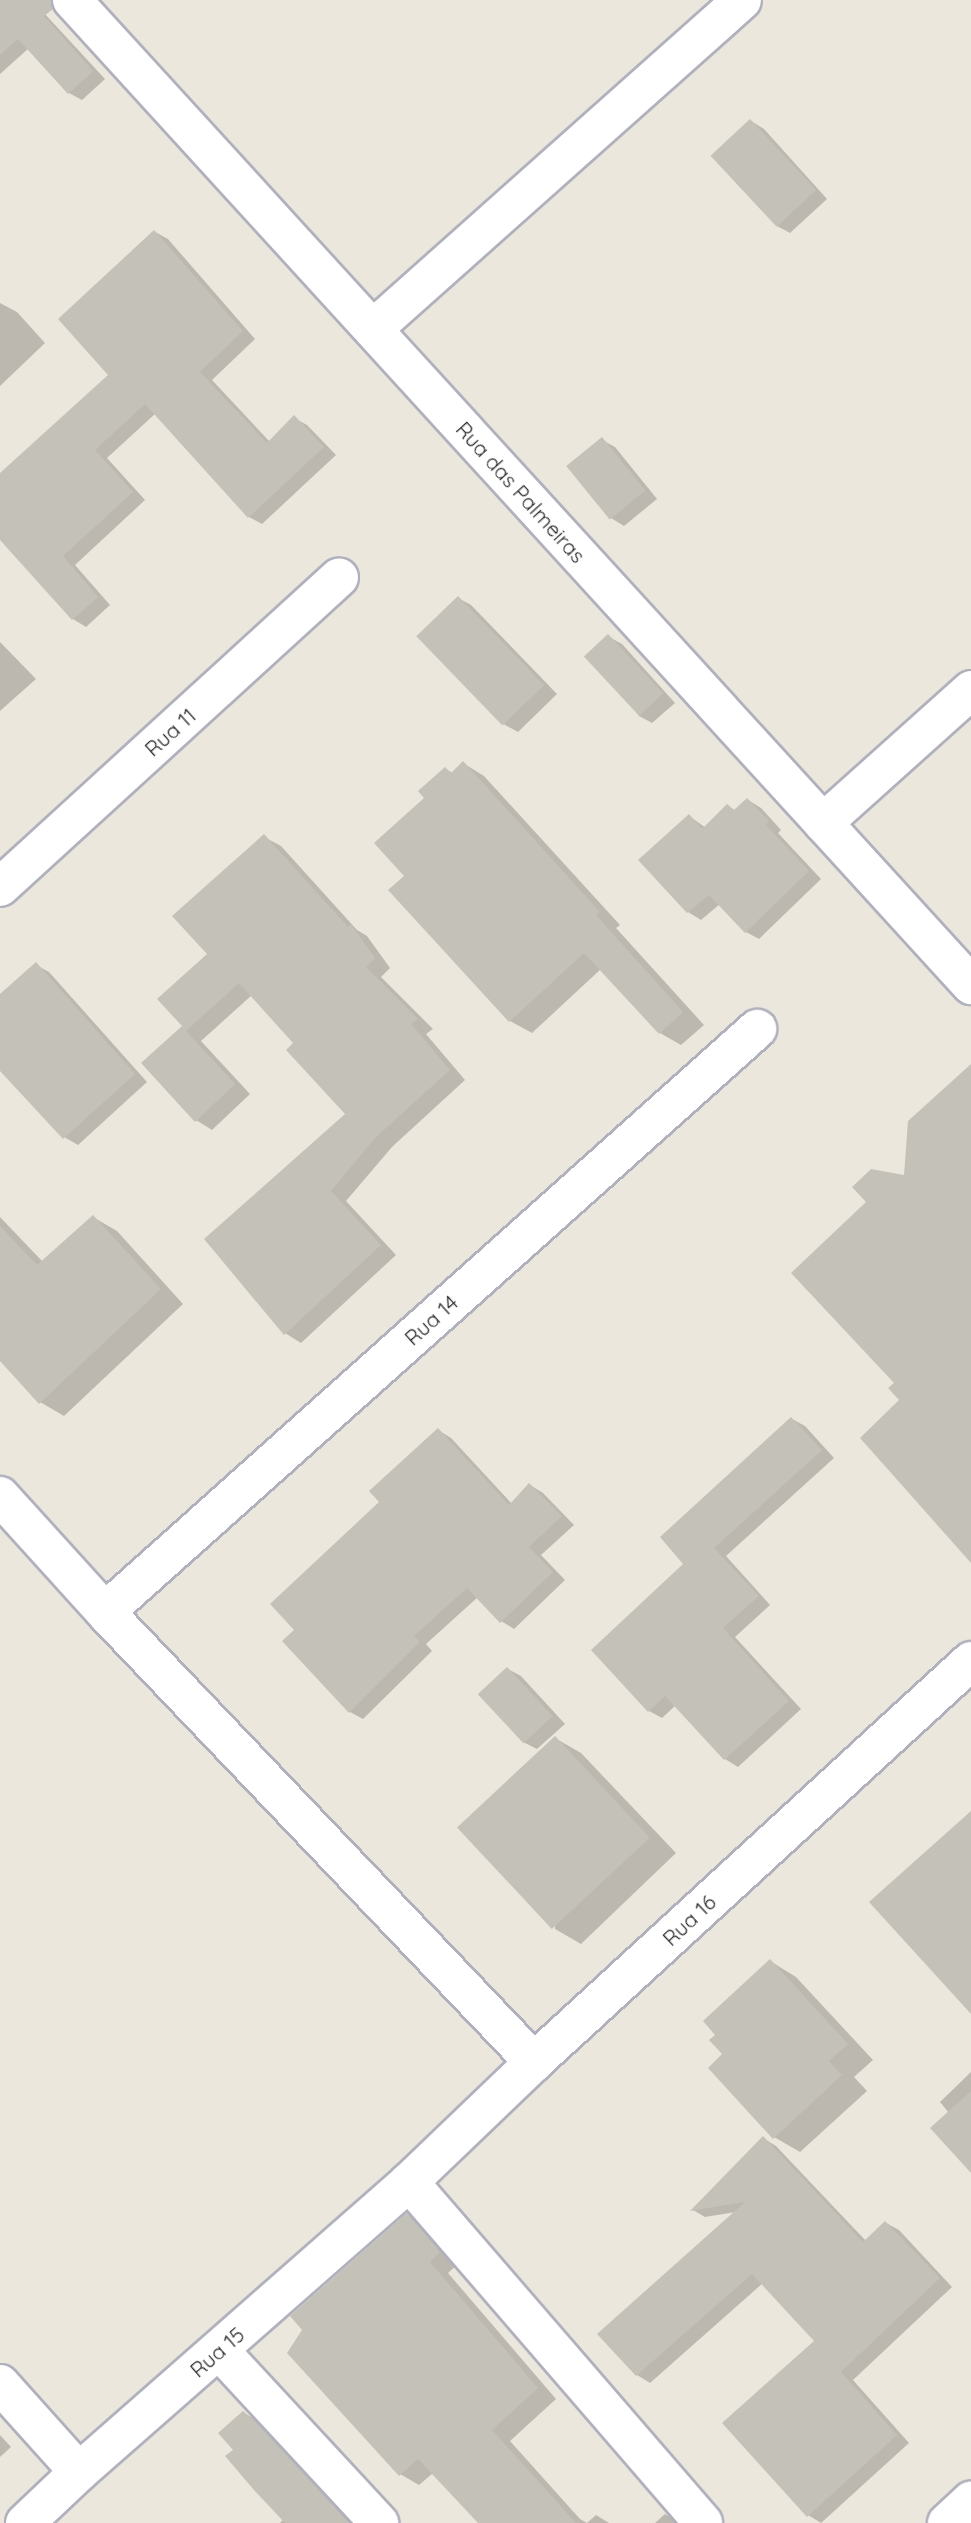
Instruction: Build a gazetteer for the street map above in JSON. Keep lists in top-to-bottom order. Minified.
{"streets":{"street":["Rua das Palmeiras","Rua 11","Rua 14","Rua 16","Rua 15"]},"crossings":[["Rua 16","Rua 15"]]}
